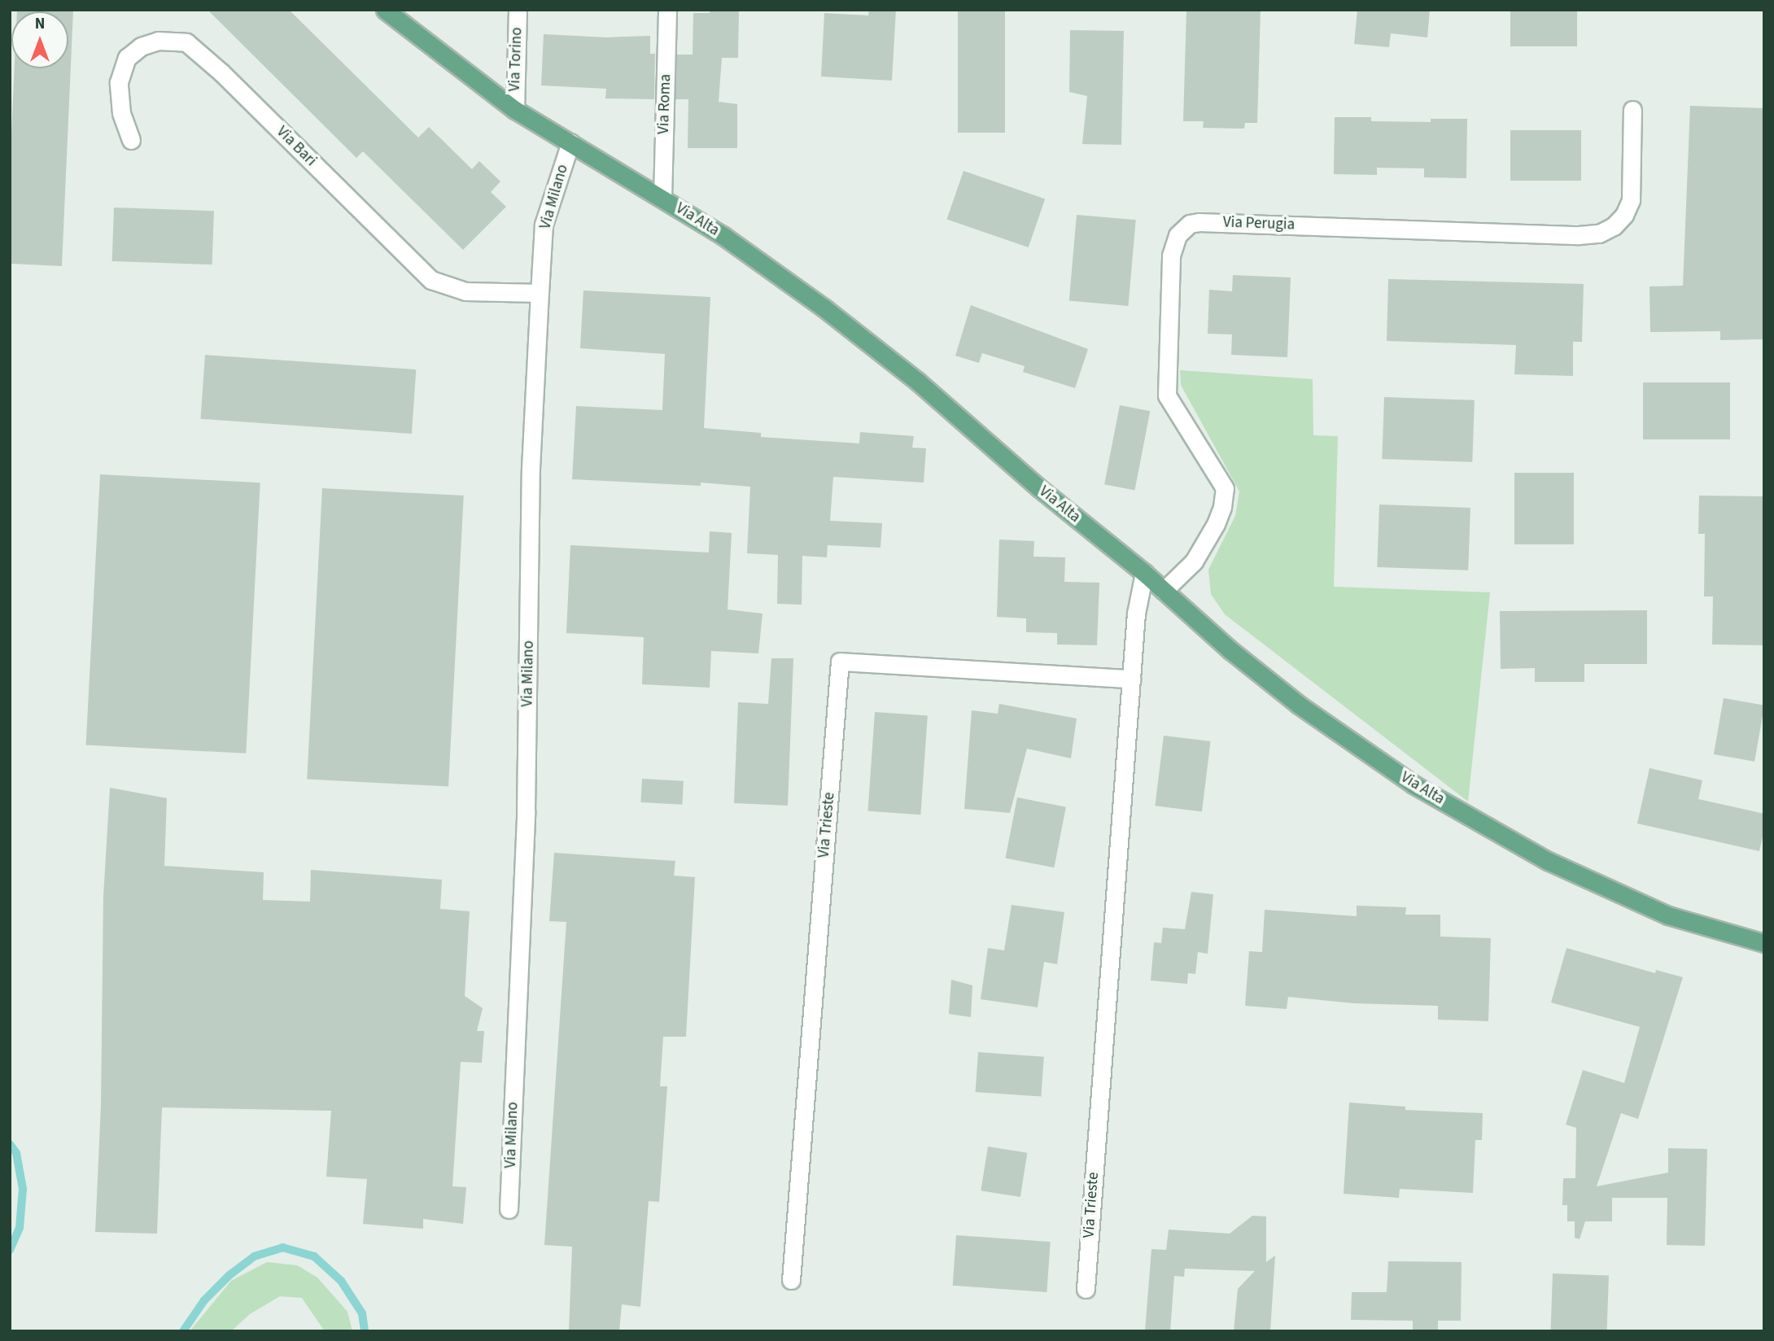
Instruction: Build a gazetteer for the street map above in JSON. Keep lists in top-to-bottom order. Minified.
{"streets":{"main road":["Via Alta"],"street":["Via Torino","Via Roma","Via Bari","Via Milano","Via Perugia","Via Trieste"]},"crossings":[["Via Torino","Via Alta"],["Via Roma","Via Alta"],["Via Bari","Via Milano"],["Via Milano","Via Alta"],["Via Alta","Via Perugia"],["Via Alta","Via Trieste"]],"north":"top"}
